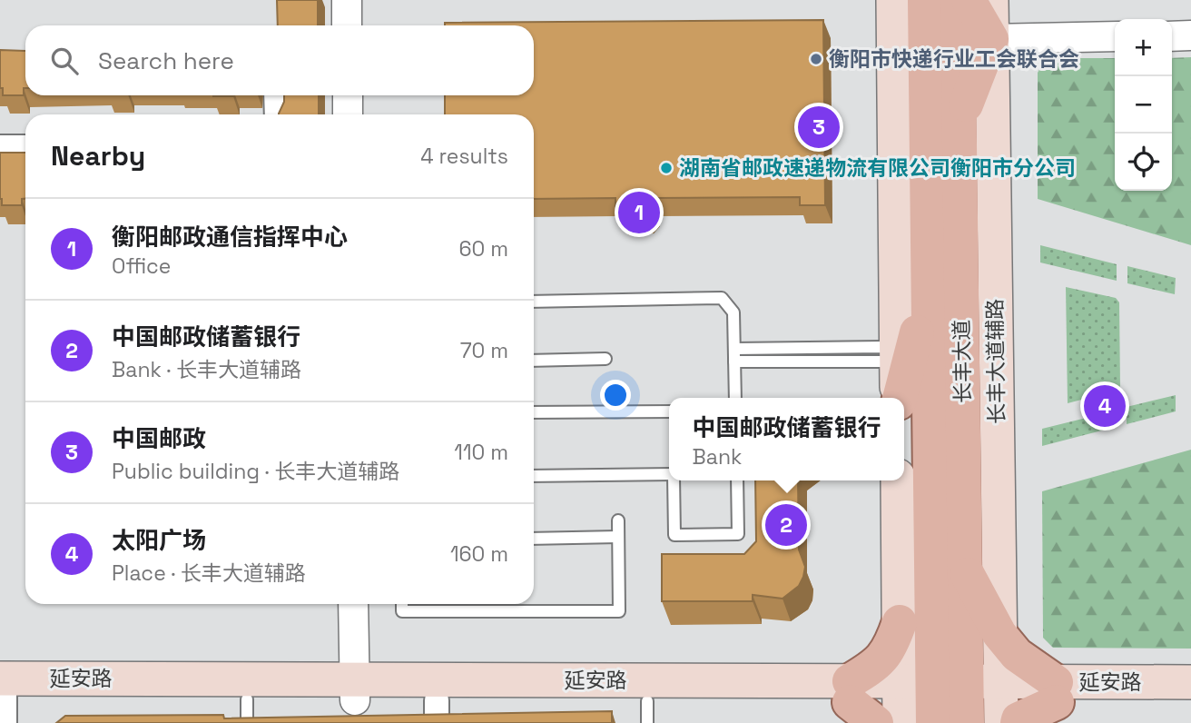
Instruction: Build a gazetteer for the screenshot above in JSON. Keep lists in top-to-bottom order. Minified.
{"streets":{"main road":["长丰大道","长丰大道辅路","延安路"]},"crossings":[["长丰大道","延安路"],["长丰大道辅路","延安路"]],"places":["衡阳市快递行业工会联合会","湖南省邮政速递物流有限公司衡阳市分公司"],"page":{"map_buttons":["+","−"],"search":"Search here","pins":["3","1","4","2"],"heading":["Nearby","4 results"],"list":[{"mark":"1","name":"衡阳邮政通信指挥中心","note":"Office","value":"60 m"},{"mark":"2","name":"中国邮政储蓄银行","note":"Bank · 长丰大道辅路","value":"70 m"},{"mark":"3","name":"中国邮政","note":"Public building · 长丰大道辅路","value":"110 m"},{"mark":"4","name":"太阳广场","note":"Place · 长丰大道辅路","value":"160 m"}],"popup":["中国邮政储蓄银行","Bank"]}}
